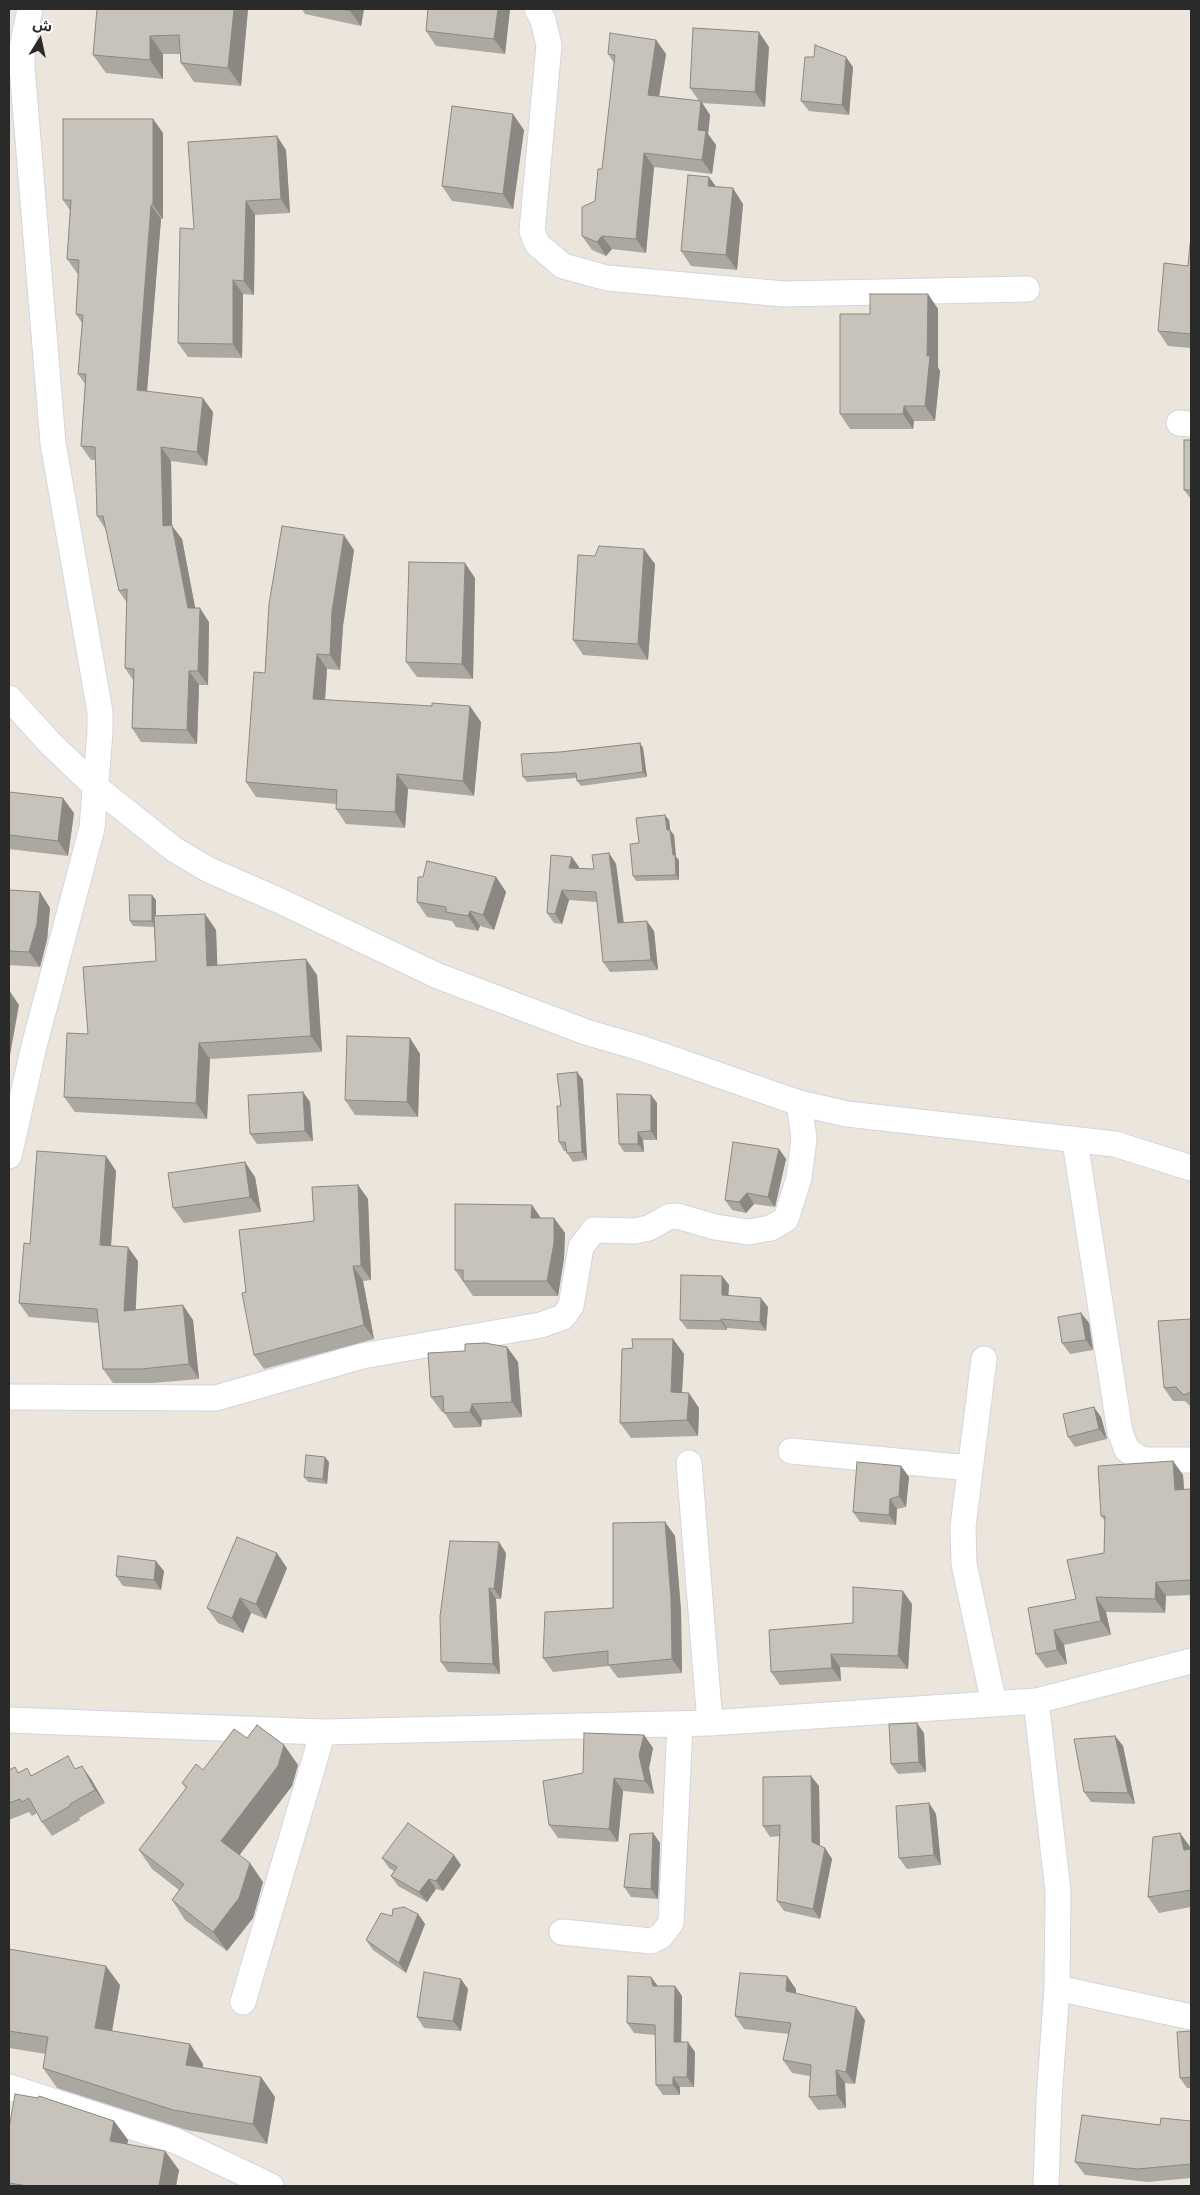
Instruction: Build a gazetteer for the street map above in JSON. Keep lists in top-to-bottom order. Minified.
{"north":"top"}
